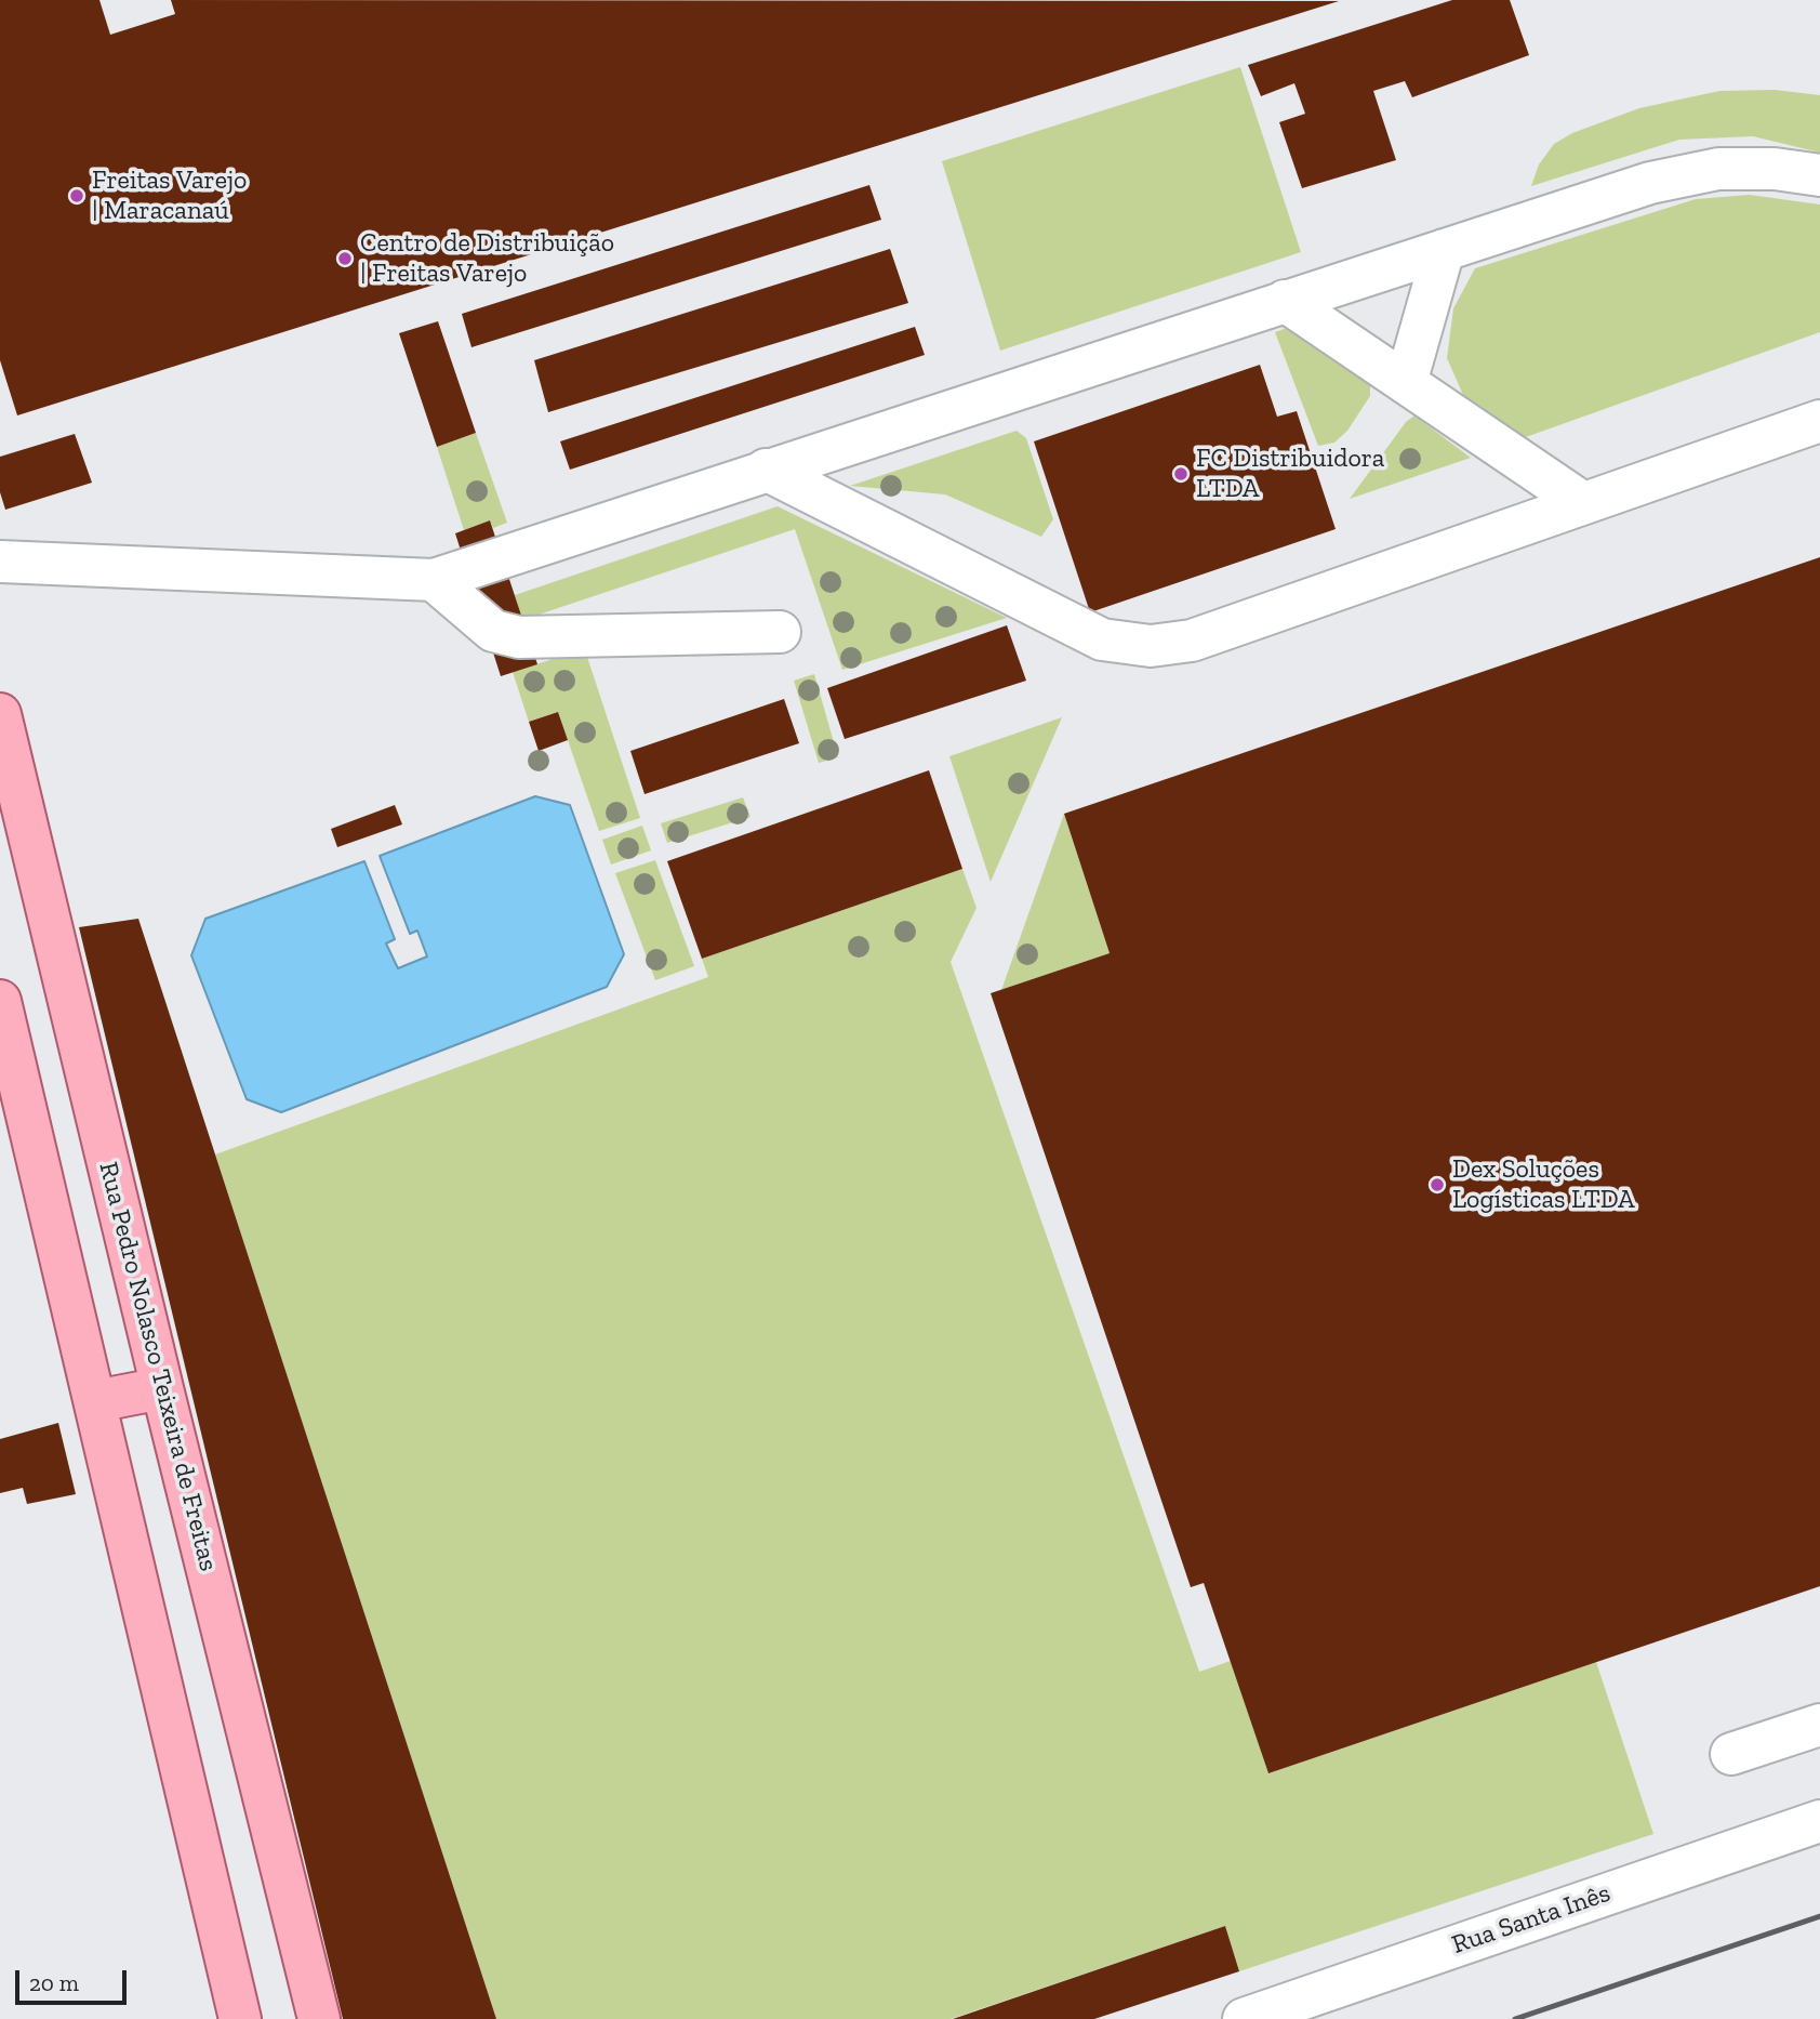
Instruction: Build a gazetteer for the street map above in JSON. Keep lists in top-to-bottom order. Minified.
{"streets":{"main road":["Rua Pedro Nolasco Teixeira de Freitas"],"street":["Rua Santa Inês"]},"places":["Freitas Varejo | Maracanaú","Centro de Distribuição | Freitas Varejo","FC Distribuidora LTDA","Dex Soluções Logísticas LTDA"],"scale_bar":"20 m"}
